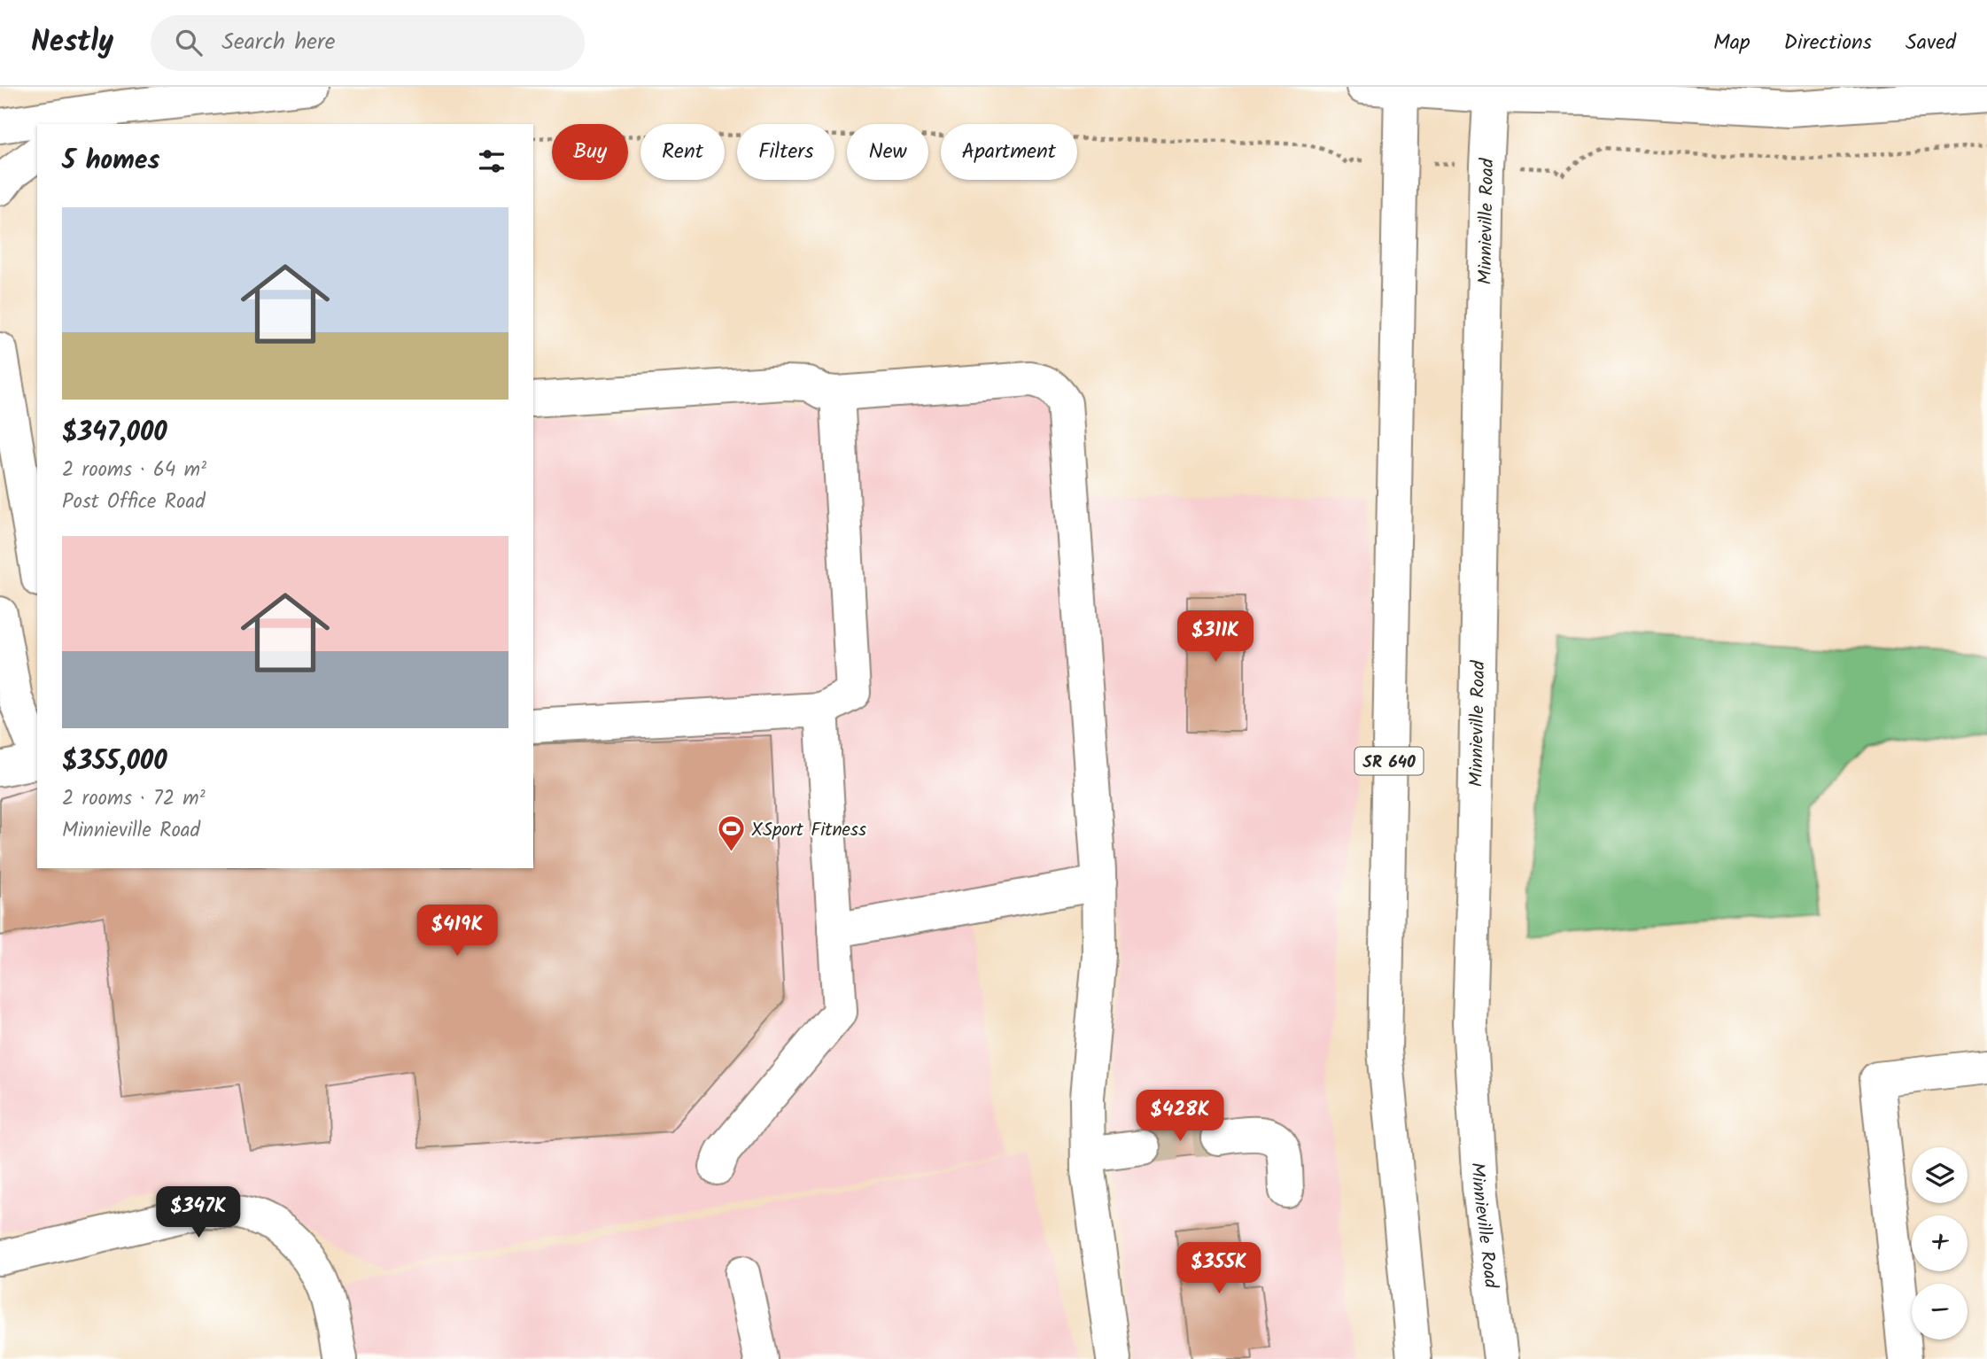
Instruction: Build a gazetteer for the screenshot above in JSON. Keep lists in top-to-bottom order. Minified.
{"streets":{"main road":["Minnieville Road","SR 640"]},"places":{"sports":["XSport Fitness"]},"page":{"header":"Nestly","search":"Search here","nav":["Map","Directions","Saved"],"chip":["Buy","Rent","Filters","New","Apartment"],"heading":"5 homes","list":[{"name":"$347,000","note":"2 rooms · 64 m² · Post Office Road"},{"name":"$355,000","note":"2 rooms · 72 m² · Minnieville Road"}],"price":["$311K","$419K","$428K","$347K","$355K"],"map_buttons":["+","−"]}}
